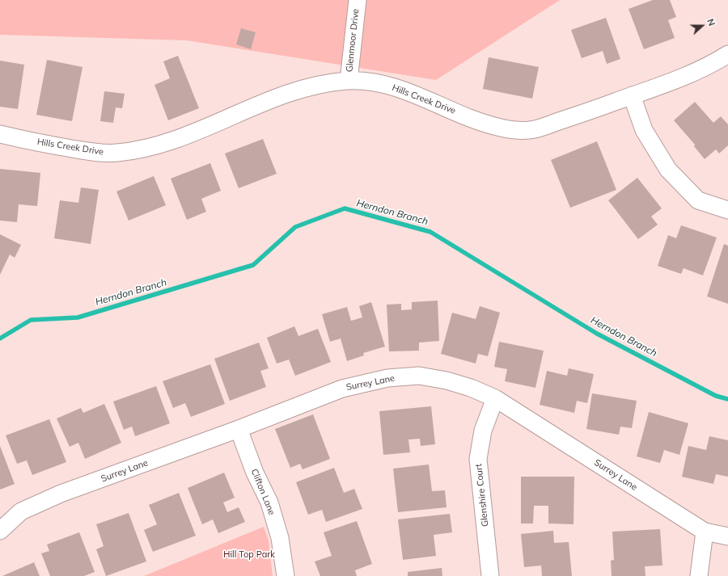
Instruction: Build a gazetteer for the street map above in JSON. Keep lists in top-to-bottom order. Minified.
{"streets":{"street":["Glenmoor Drive","Hills Creek Drive","Surrey Lane","Clifton Lane","Glenshire Court"]},"crossings":[["Glenmoor Drive","Hills Creek Drive"],["Surrey Lane","Clifton Lane"],["Surrey Lane","Glenshire Court"]],"water":["Herndon Branch"],"parks":["Hill Top Park"],"north":"right"}
